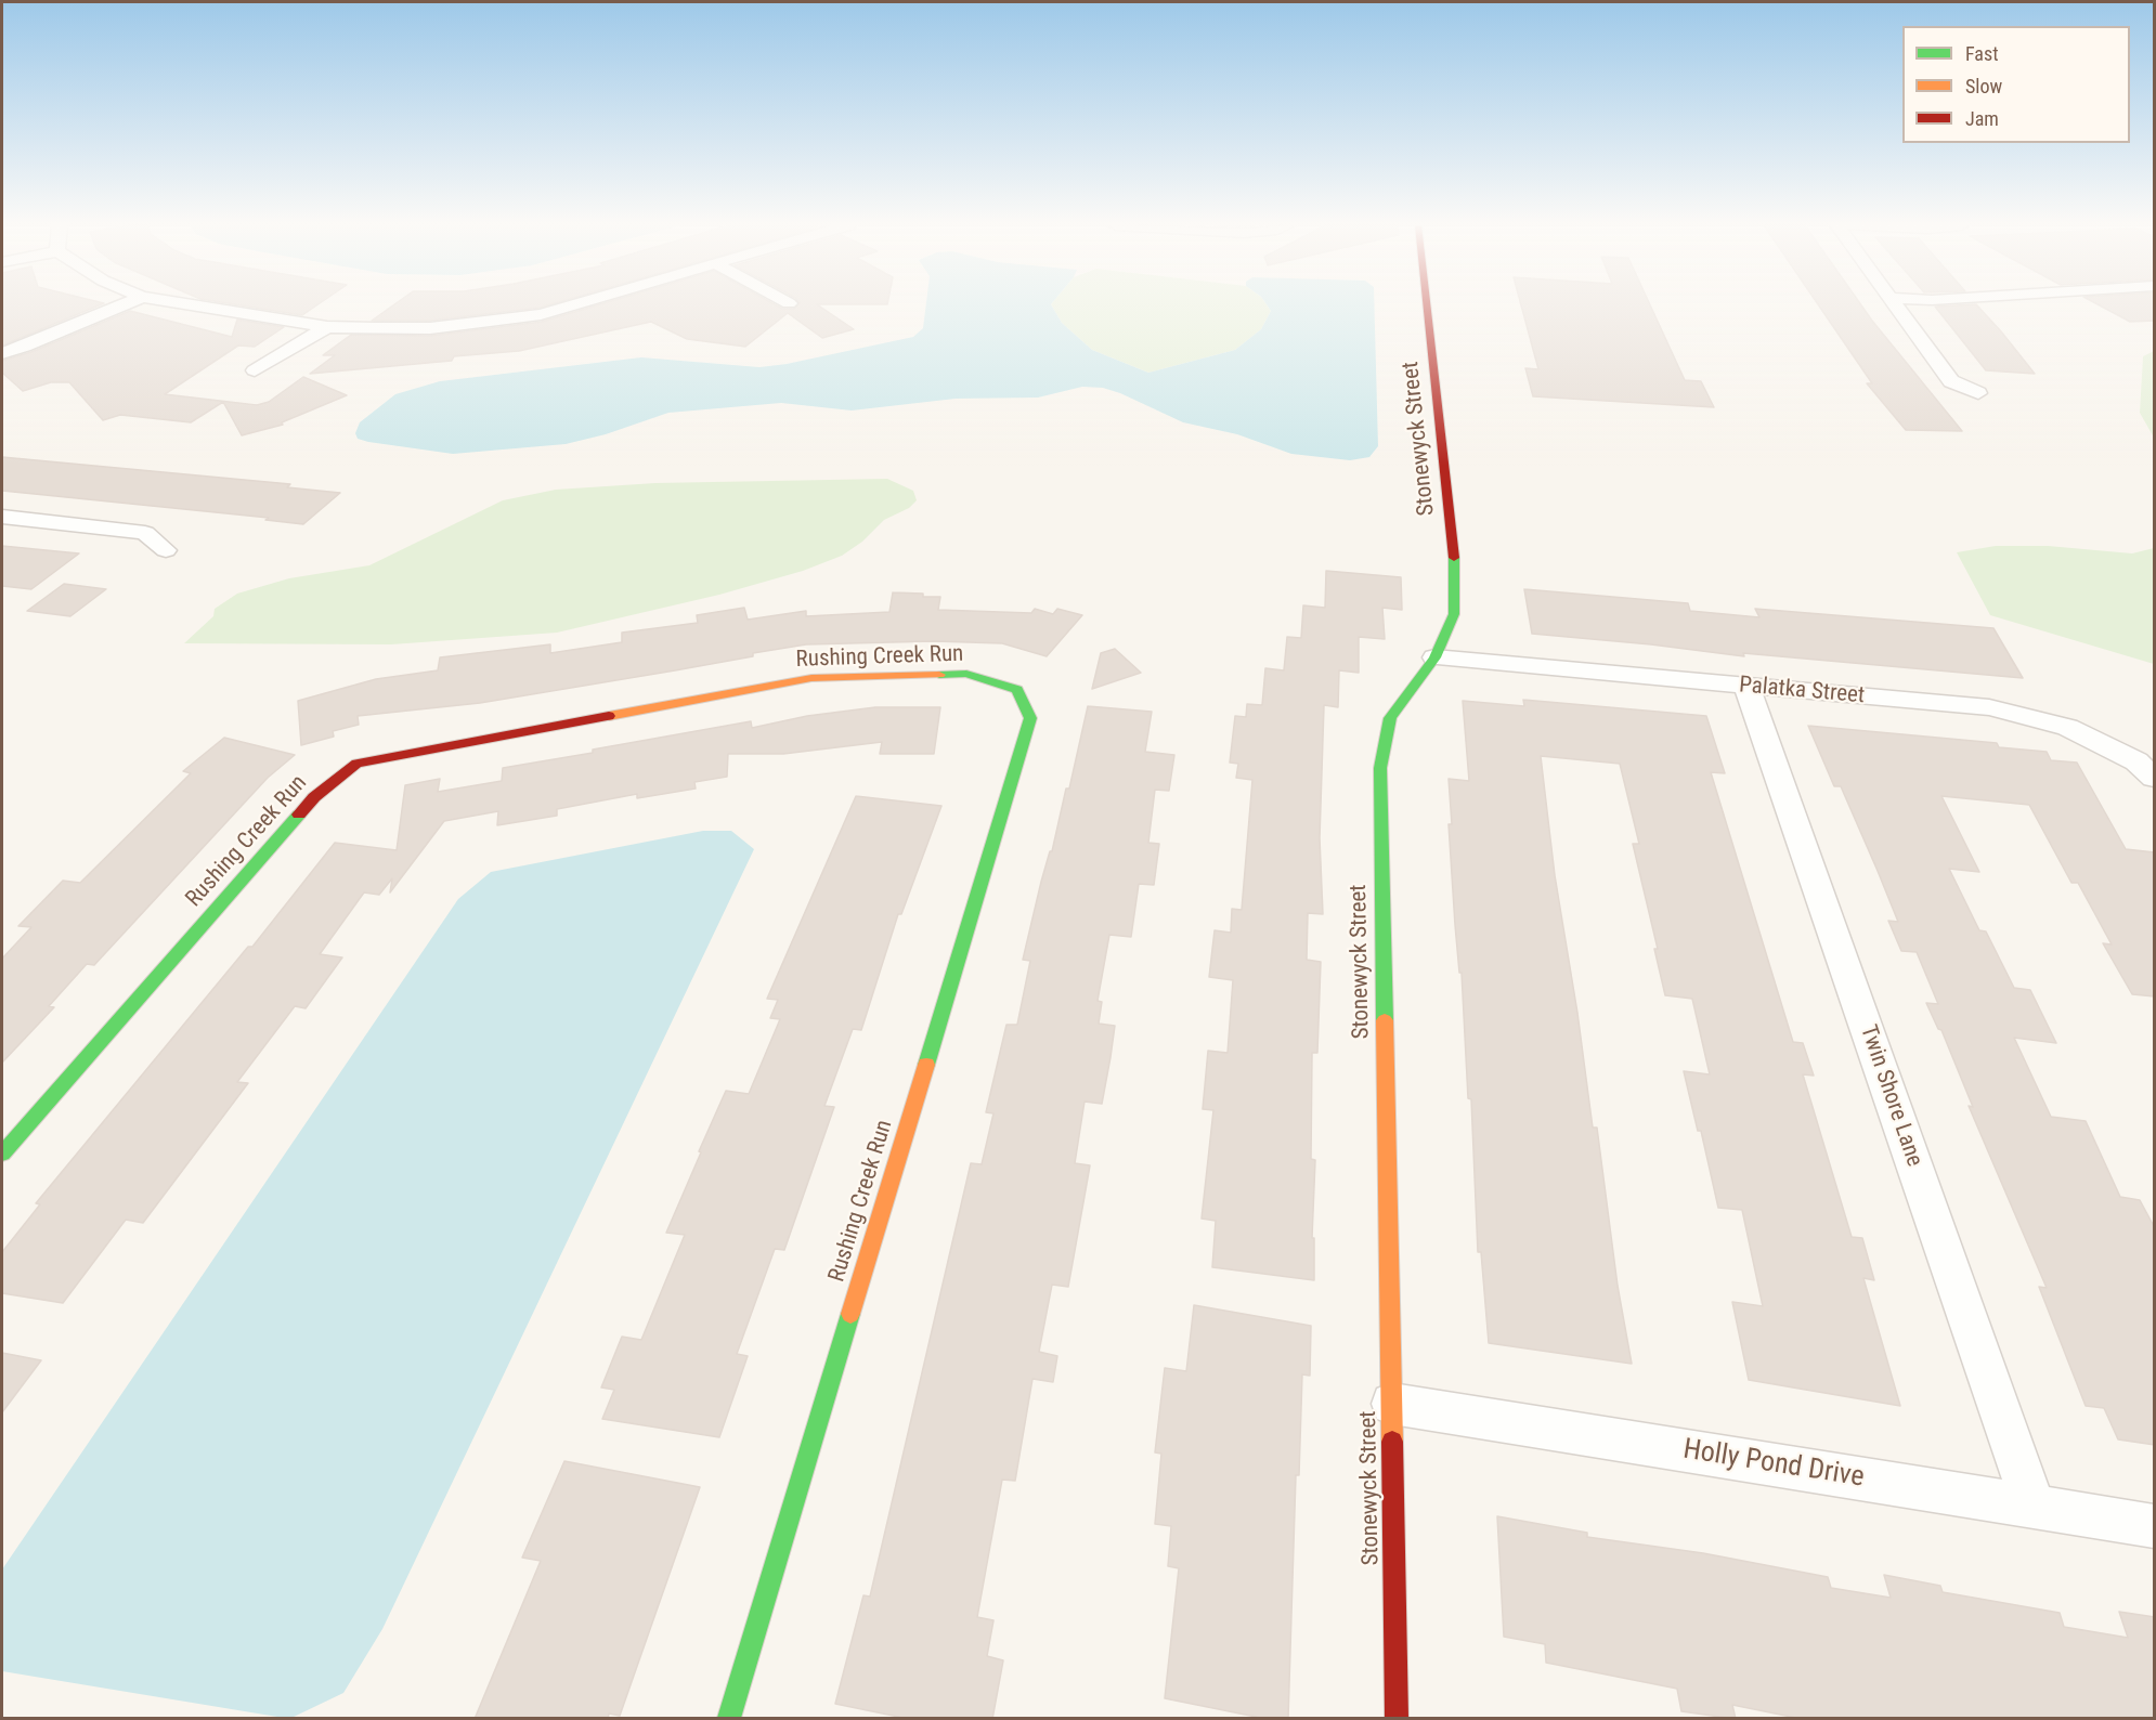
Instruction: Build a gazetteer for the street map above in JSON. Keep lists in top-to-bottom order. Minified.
{"streets":{"street":["Stonewyck Street","Rushing Creek Run","Palatka Street","Twin Shore Lane","Holly Pond Drive"]},"crossings":[["Stonewyck Street","Palatka Street"],["Stonewyck Street","Holly Pond Drive"],["Palatka Street","Twin Shore Lane"],["Twin Shore Lane","Holly Pond Drive"]],"legend":["Fast","Slow","Jam"]}
